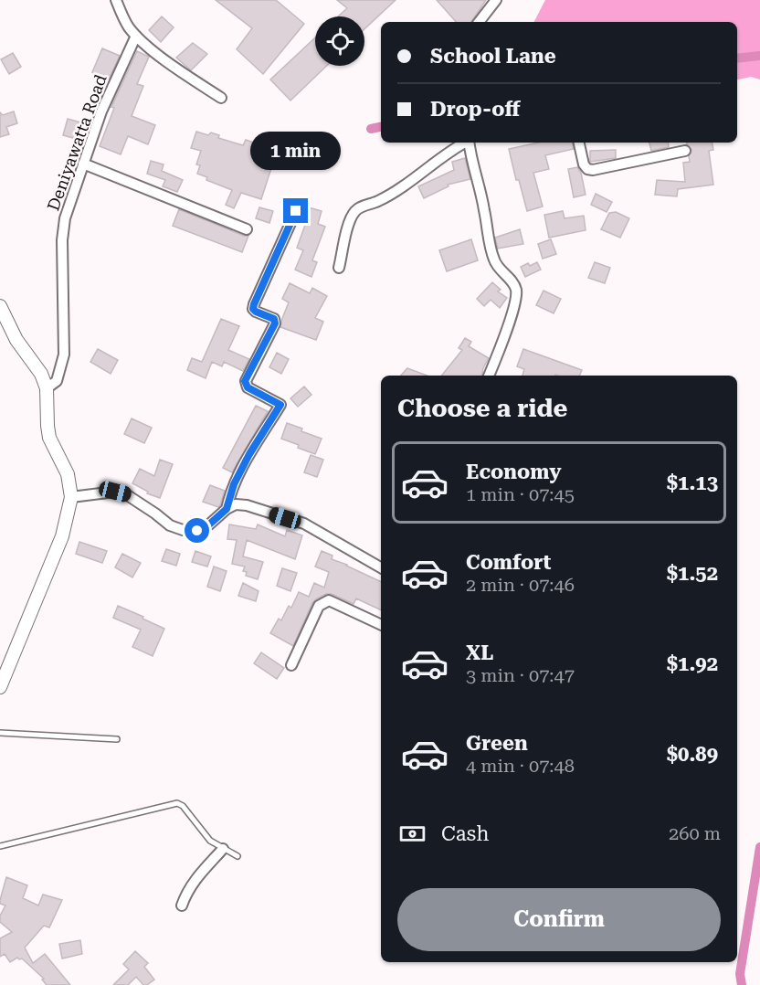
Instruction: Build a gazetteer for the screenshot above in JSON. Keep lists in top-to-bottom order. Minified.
{"streets":{"street":["Deniyawatta Road"]},"page":{"banner":["School Lane","Drop-off"],"bubble":"1 min","heading":"Choose a ride","list":[{"name":"Economy","note":"1 min · 07:45","value":"$1.13"},{"name":"Comfort","note":"2 min · 07:46","value":"$1.52"},{"name":"XL","note":"3 min · 07:47","value":"$1.92"},{"name":"Green","note":"4 min · 07:48","value":"$0.89"}],"pay":["Cash","260 m"],"buttons":"Confirm"}}
